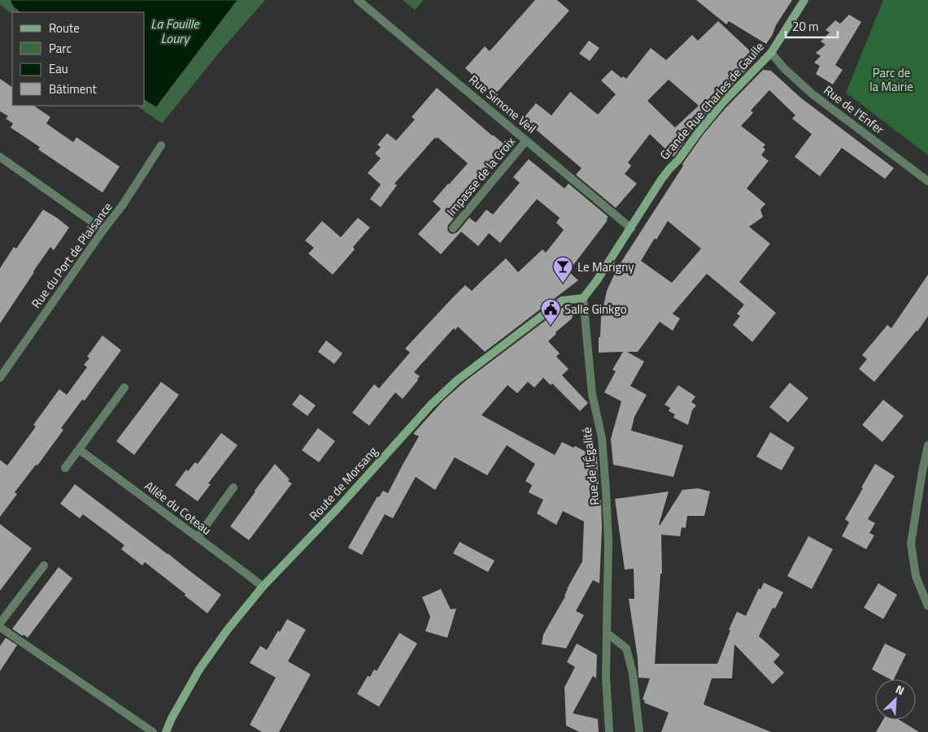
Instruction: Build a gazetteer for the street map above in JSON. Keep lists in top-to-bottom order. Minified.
{"streets":{"street":["Grande Rue Charles de Gaulle","Rue Simone Veil","Rue de l'Enfer","Impasse de la Croix","Rue du Port de Plaisance","Rue de l'Égalité","Route de Morsang","Allée du Coteau"]},"crossings":[["Grande Rue Charles de Gaulle","Rue Simone Veil"],["Grande Rue Charles de Gaulle","Rue de l'Enfer"],["Grande Rue Charles de Gaulle","Rue de l'Égalité"],["Grande Rue Charles de Gaulle","Route de Morsang"],["Rue Simone Veil","Impasse de la Croix"],["Rue de l'Égalité","Route de Morsang"],["Route de Morsang","Allée du Coteau"]],"water":["La Fouille Loury"],"parks":["Parc de la Mairie"],"places":{"bar":["Le Marigny"],"public building":["Salle Ginkgo"]},"legend":["Route","Parc","Eau","Bâtiment"],"scale_bar":"20 m","north":"top right"}
